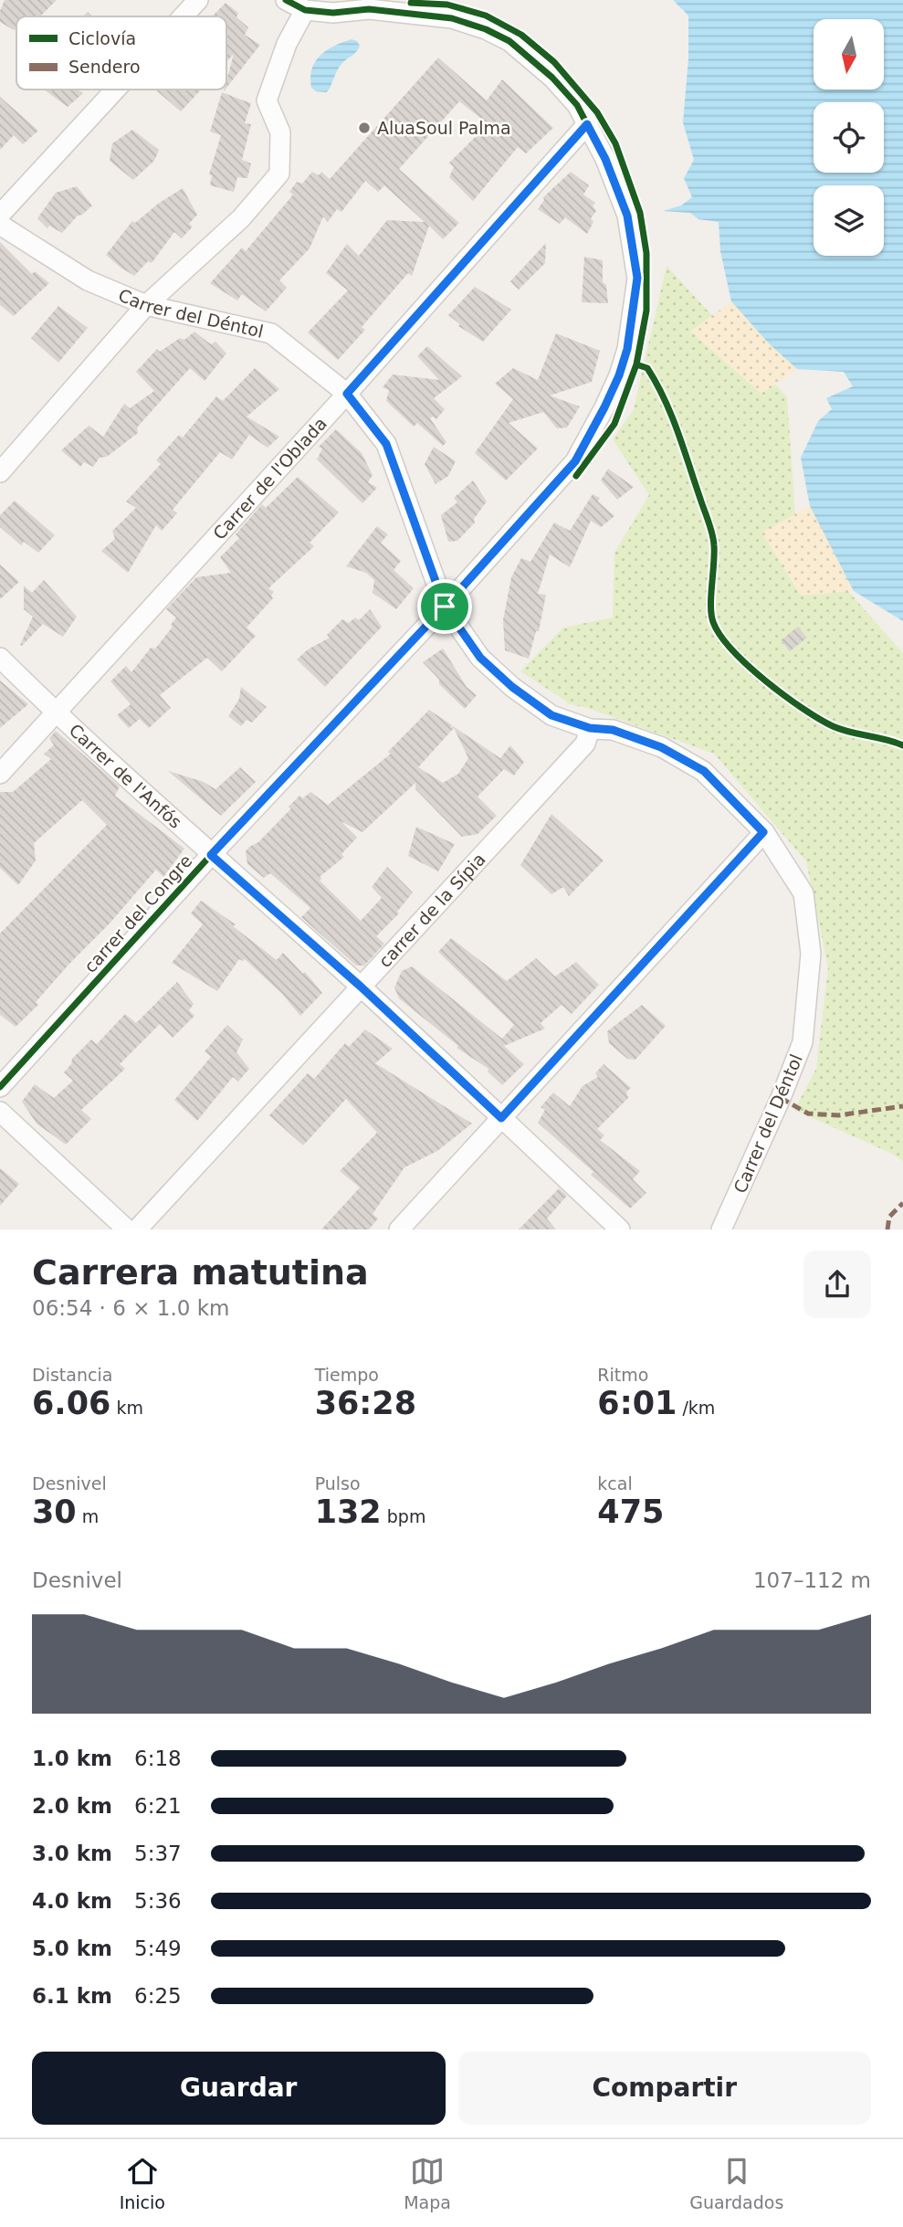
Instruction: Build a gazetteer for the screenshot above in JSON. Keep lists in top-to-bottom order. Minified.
{"streets":{"street":["Carrer del Déntol","Carrer de l'Oblada","Carrer de l'Anfós","carrer de la Sípia","carrer del Congre"]},"crossings":[["Carrer del Déntol","Carrer de l'Oblada"],["Carrer del Déntol","carrer de la Sípia"],["Carrer del Déntol","carrer del Congre"],["Carrer de l'Oblada","Carrer de l'Anfós"],["Carrer de l'Oblada","carrer del Congre"],["Carrer de l'Anfós","carrer de la Sípia"],["Carrer de l'Anfós","carrer del Congre"]],"places":["AluaSoul Palma"],"legend":["Ciclovía","Sendero"],"north":"bottom","page":{"heading":["Carrera matutina","06:54 · 6 × 1.0 km"],"stats":[["Distancia","6.06 km"],["Tiempo","36:28"],["Ritmo","6:01 /km"],["Desnivel","30 m"],["Pulso","132 bpm"],["kcal","475"]],"chart":["Desnivel","107–112 m"],"list":[{"name":"1.0 km","note":"6:18"},{"name":"2.0 km","note":"6:21"},{"name":"3.0 km","note":"5:37"},{"name":"4.0 km","note":"5:36"},{"name":"5.0 km","note":"5:49"},{"name":"6.1 km","note":"6:25"}],"buttons":["Guardar","Compartir"],"tabs":["Inicio","Mapa","Guardados"]}}
